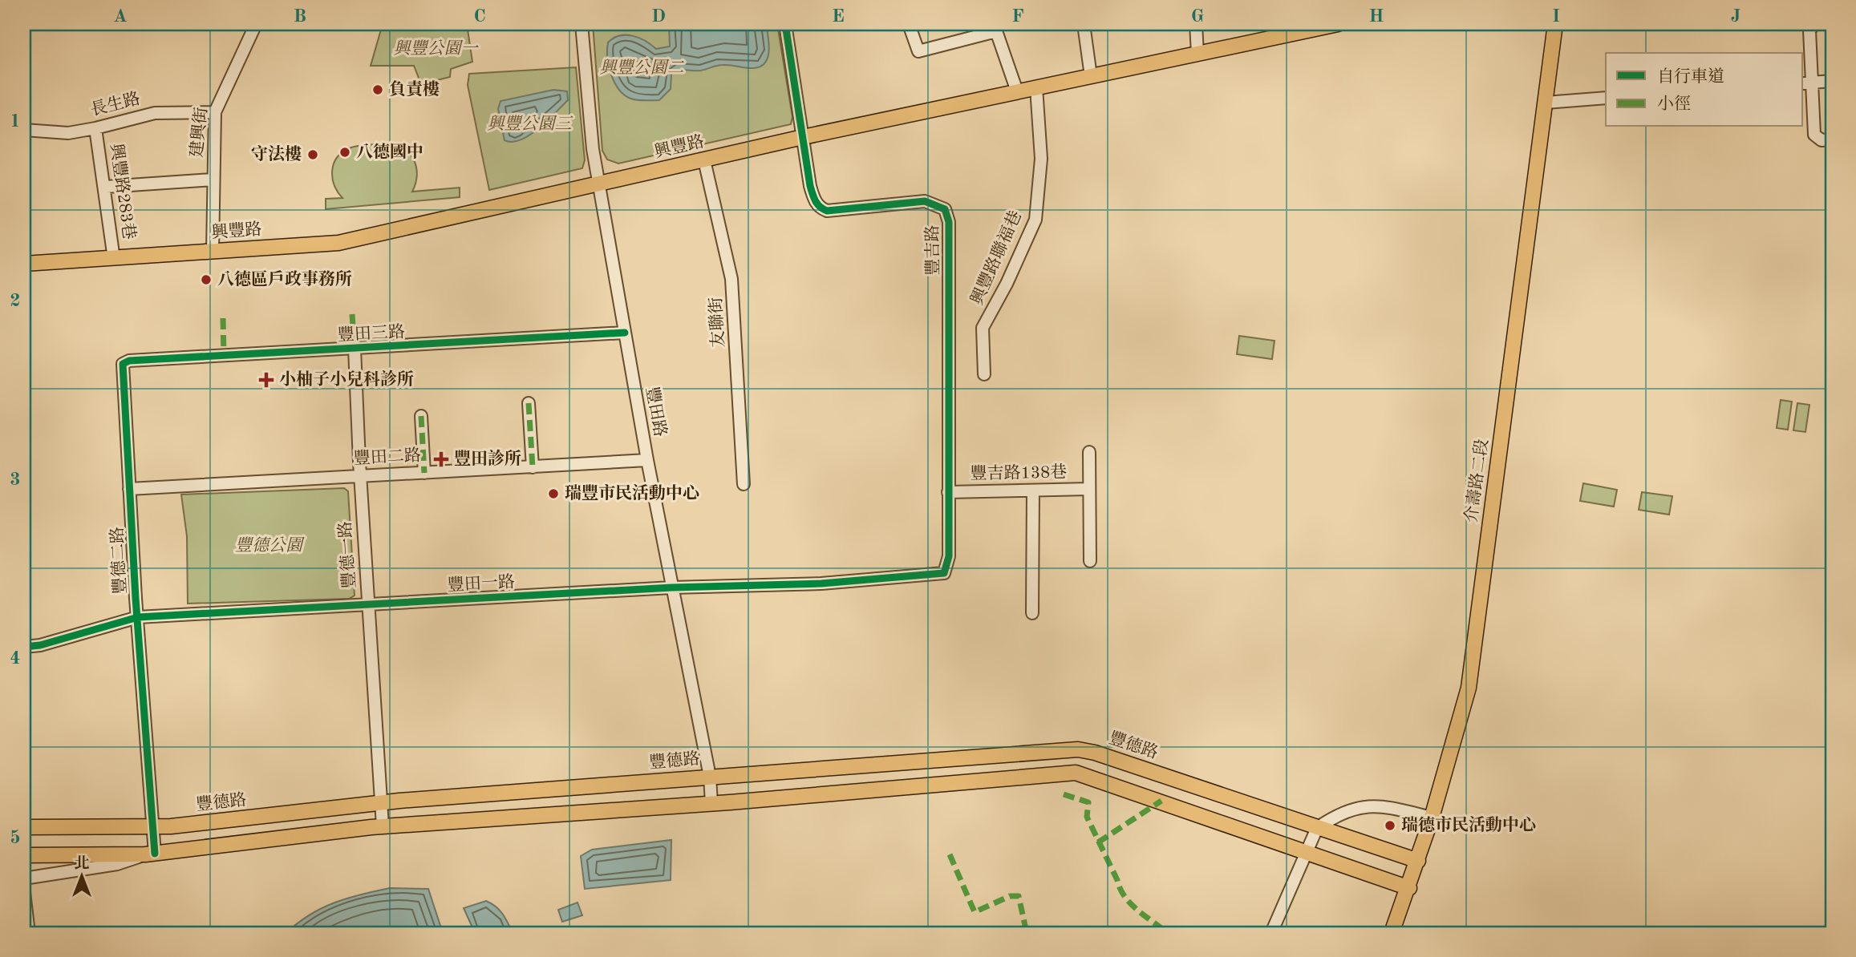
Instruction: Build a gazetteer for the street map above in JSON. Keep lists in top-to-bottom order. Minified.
{"streets":{"main road":["興豐路","介壽路二段","豐德路"],"street":["長生路","建興街","興豐路283巷","豐吉路","興豐路聯福巷","友聯街","豐田三路","豐田路","豐田二路","豐吉路138巷","豐德一路","豐德二路","豐田一路"]},"crossings":[["長生路","建興街"],["長生路","興豐路283巷"],["建興街","興豐路"],["興豐路","興豐路283巷"],["興豐路","豐吉路"],["興豐路","興豐路聯福巷"],["興豐路","友聯街"],["興豐路","豐田路"],["豐吉路","豐吉路138巷"],["豐吉路","豐田一路"],["豐田三路","豐田路"],["豐田三路","豐德一路"],["豐田三路","豐德二路"],["豐田路","豐田二路"],["豐田路","豐田一路"],["豐田路","豐德路"],["豐田二路","豐德一路"],["豐田二路","豐德二路"],["介壽路二段","豐德路"],["豐德一路","豐田一路"],["豐德一路","豐德路"],["豐德二路","豐田一路"],["豐德二路","豐德路"]],"parks":["興豐公園一","興豐公園二","興豐公園三","豐德公園"],"places":{"other":["負責樓","八德國中","守法樓","八德區戶政事務所","瑞豐市民活動中心","瑞德市民活動中心"],"health":["小柚子小兒科診所","豐田診所"]},"legend":["自行車道","小徑"],"north":"top","grid":{"columns":["A","B","C","D","E","F","G","H","I","J"],"rows":["1","2","3","4","5"]}}
